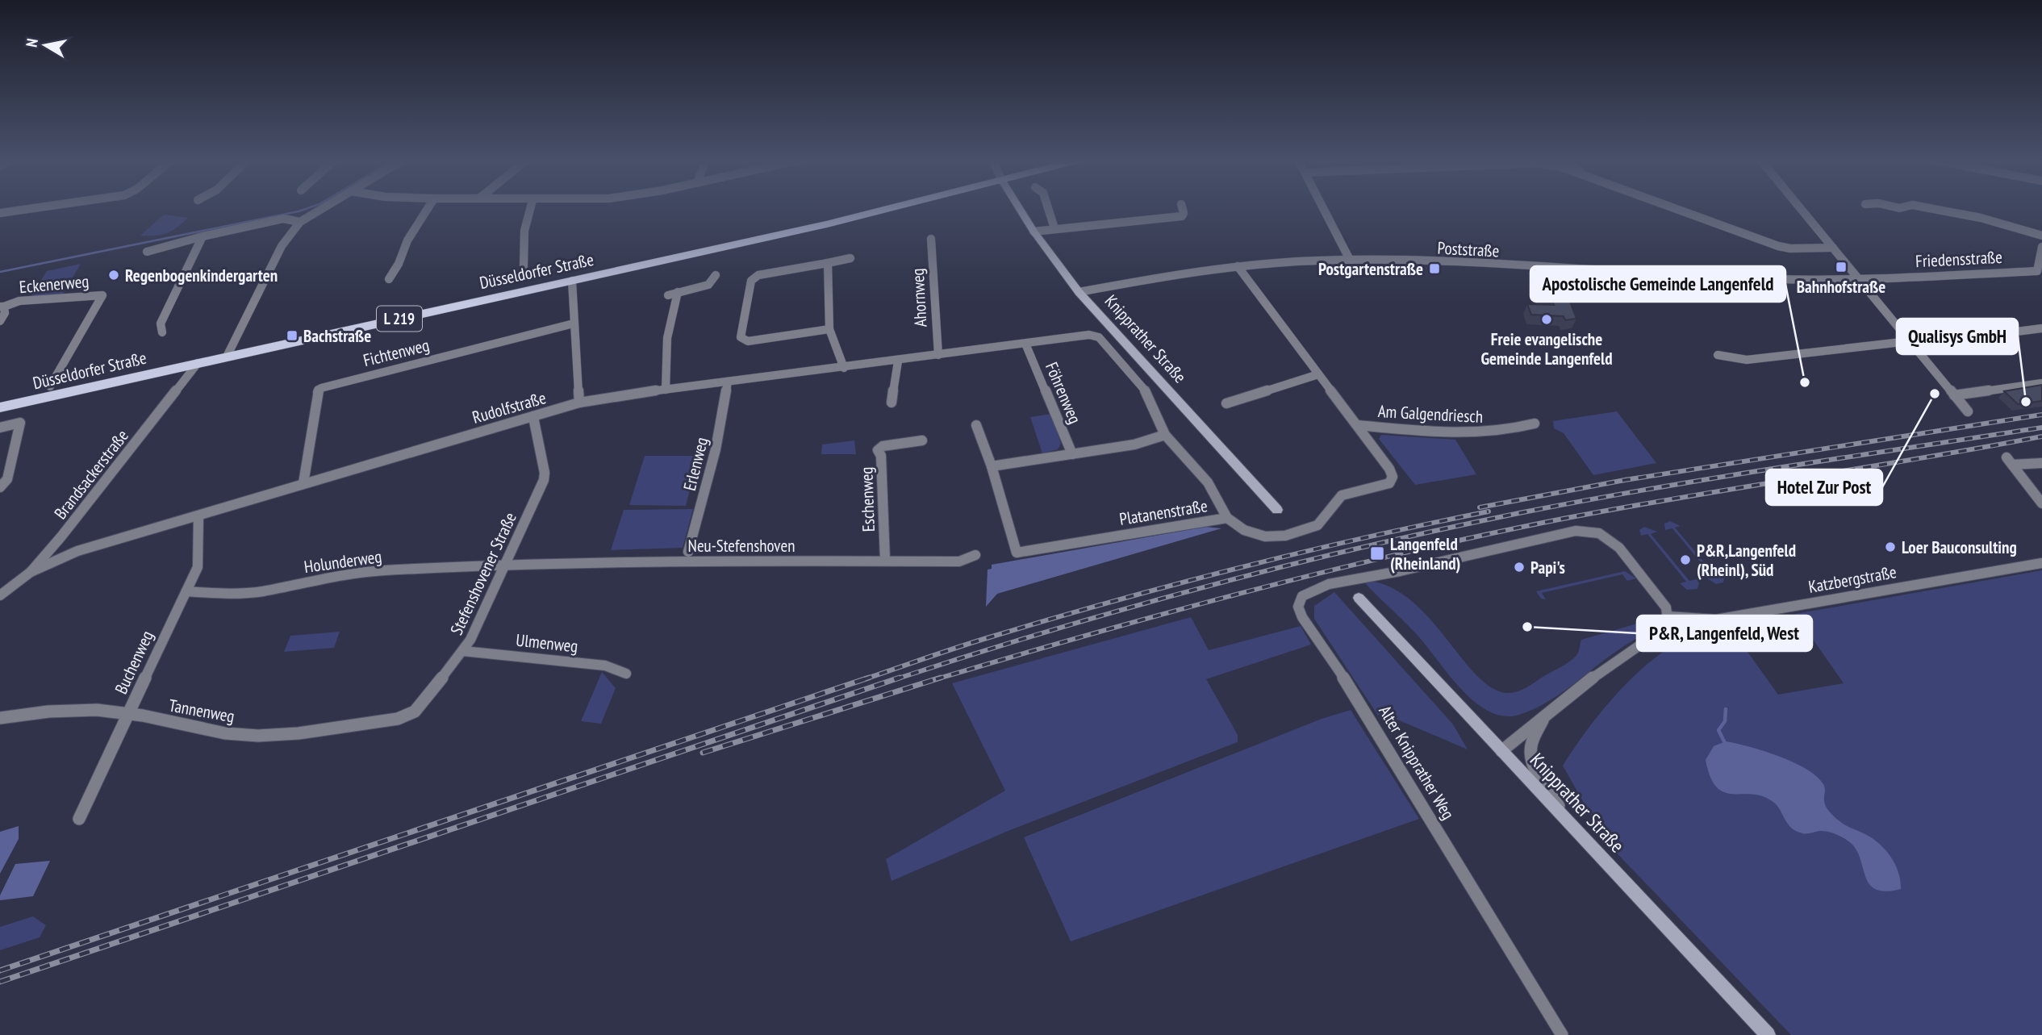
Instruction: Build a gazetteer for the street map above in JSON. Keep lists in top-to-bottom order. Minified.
{"streets":{"main road":["Düsseldorfer Straße","L 219","Knipprather Straße"],"street":["Poststraße","Friedensstraße","Eckenerweg","Ahornweg","Fichtenweg","Föhrenweg","Rudolfstraße","Am Galgendriesch","Erlenweg","Brandsackerstraße","Eschenweg","Platanenstraße","Neu-Stefenshoven","Holunderweg","Stefenshovener Straße","Katzbergstraße","Ulmenweg","Buchenweg","Tannenweg","Alter Knipprather Weg"]},"crossings":[["Poststraße","Friedensstraße"],["Poststraße","Knipprather Straße"],["Poststraße","Am Galgendriesch"],["Düsseldorfer Straße","Brandsackerstraße"],["Ahornweg","Rudolfstraße"],["Fichtenweg","Rudolfstraße"],["Föhrenweg","Platanenstraße"],["Rudolfstraße","Erlenweg"],["Rudolfstraße","Brandsackerstraße"],["Rudolfstraße","Platanenstraße"],["Rudolfstraße","Stefenshovener Straße"],["Rudolfstraße","Buchenweg"],["Am Galgendriesch","Platanenstraße"],["Eschenweg","Neu-Stefenshoven"],["Neu-Stefenshoven","Holunderweg"],["Neu-Stefenshoven","Stefenshovener Straße"],["Holunderweg","Stefenshovener Straße"],["Holunderweg","Buchenweg"],["Stefenshovener Straße","Ulmenweg"],["Stefenshovener Straße","Tannenweg"],["Katzbergstraße","Alter Knipprather Weg"],["Buchenweg","Tannenweg"]],"places":{"transit":["Bahnhofstraße","Postgartenstraße","Bachstraße","Langenfeld (Rheinland)"],"other":["Regenbogenkindergarten","Freie evangelische Gemeinde Langenfeld","Apostolische Gemeinde Langenfeld","Hotel Zur Post","Qualisys GmbH","Loer Bauconsulting","P&R,Langenfeld (Rheinl), Süd","Papi's","P&R, Langenfeld, West"]},"north":"left"}
